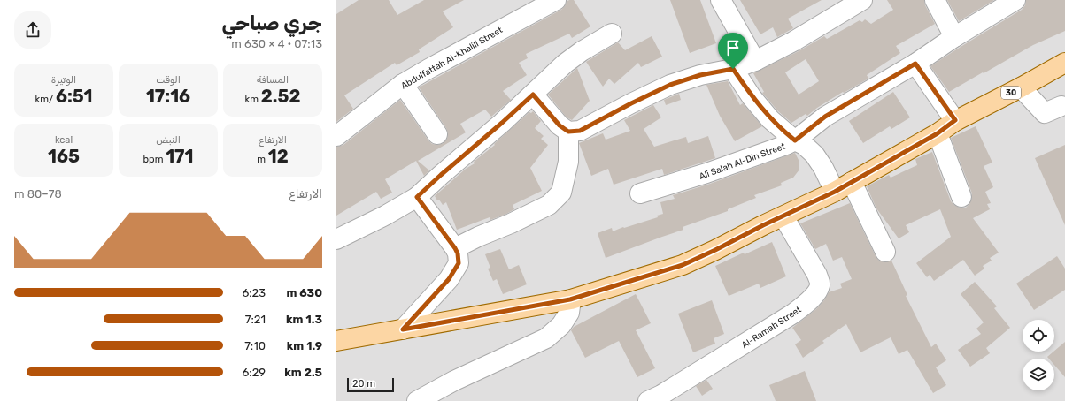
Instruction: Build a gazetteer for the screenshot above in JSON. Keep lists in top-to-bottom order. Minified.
{"streets":{"main road":["30"],"street":["Abdulfattah Al-Khalili Street","Ali Salah Al-Din Street","Al-Ramah Street"]},"crossings":[["30","Al-Ramah Street"]],"scale_bar":"20 m","page":{"heading":["جري صباحي","07:13 · 4 × 630 m"],"stats":[["المسافة","2.52 km"],["الوقت","17:16"],["الوتيرة","6:51 /km"],["الارتفاع","12 m"],["النبض","171 bpm"],["kcal","165"]],"chart":["الارتفاع","78–80 m"],"list":[{"name":"630 m","note":"6:23"},{"name":"1.3 km","note":"7:21"},{"name":"1.9 km","note":"7:10"},{"name":"2.5 km","note":"6:29"}],"scale":"20 m"}}
